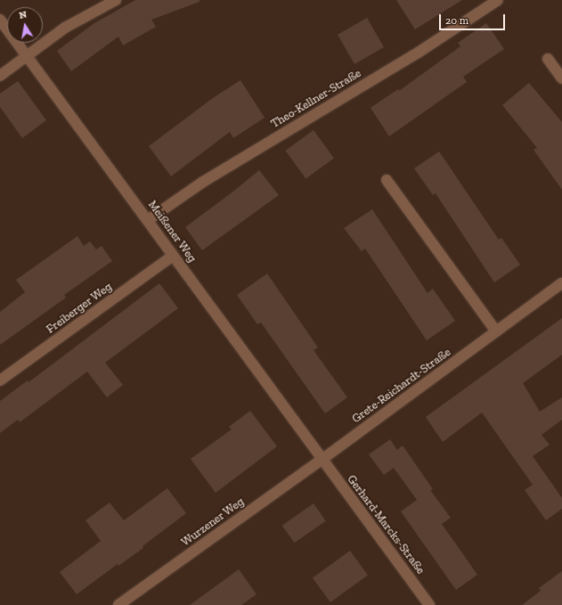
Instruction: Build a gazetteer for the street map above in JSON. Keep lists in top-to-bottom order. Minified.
{"streets":{"street":["Theo-Kellner-Straße","Meißener Weg","Freiberger Weg","Grete-Reichardt-Straße","Wurzener Weg","Gerhard-Marcks-Straße"]},"crossings":[["Theo-Kellner-Straße","Meißener Weg"],["Meißener Weg","Freiberger Weg"],["Meißener Weg","Grete-Reichardt-Straße"],["Meißener Weg","Wurzener Weg"],["Meißener Weg","Gerhard-Marcks-Straße"],["Grete-Reichardt-Straße","Wurzener Weg"],["Grete-Reichardt-Straße","Gerhard-Marcks-Straße"],["Wurzener Weg","Gerhard-Marcks-Straße"]],"scale_bar":"20 m","north":"top"}
